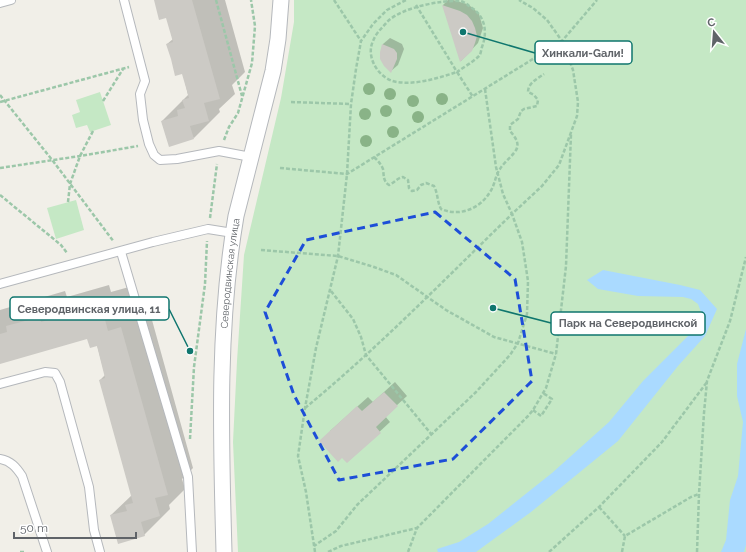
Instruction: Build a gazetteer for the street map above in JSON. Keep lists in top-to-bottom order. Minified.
{"streets":{"street":["Северодвинская улица"]},"places":["Хинкали-Gали!","Парк на Северодвинской","Северодвинская улица, 11"],"scale_bar":"50 m","north":"top"}
